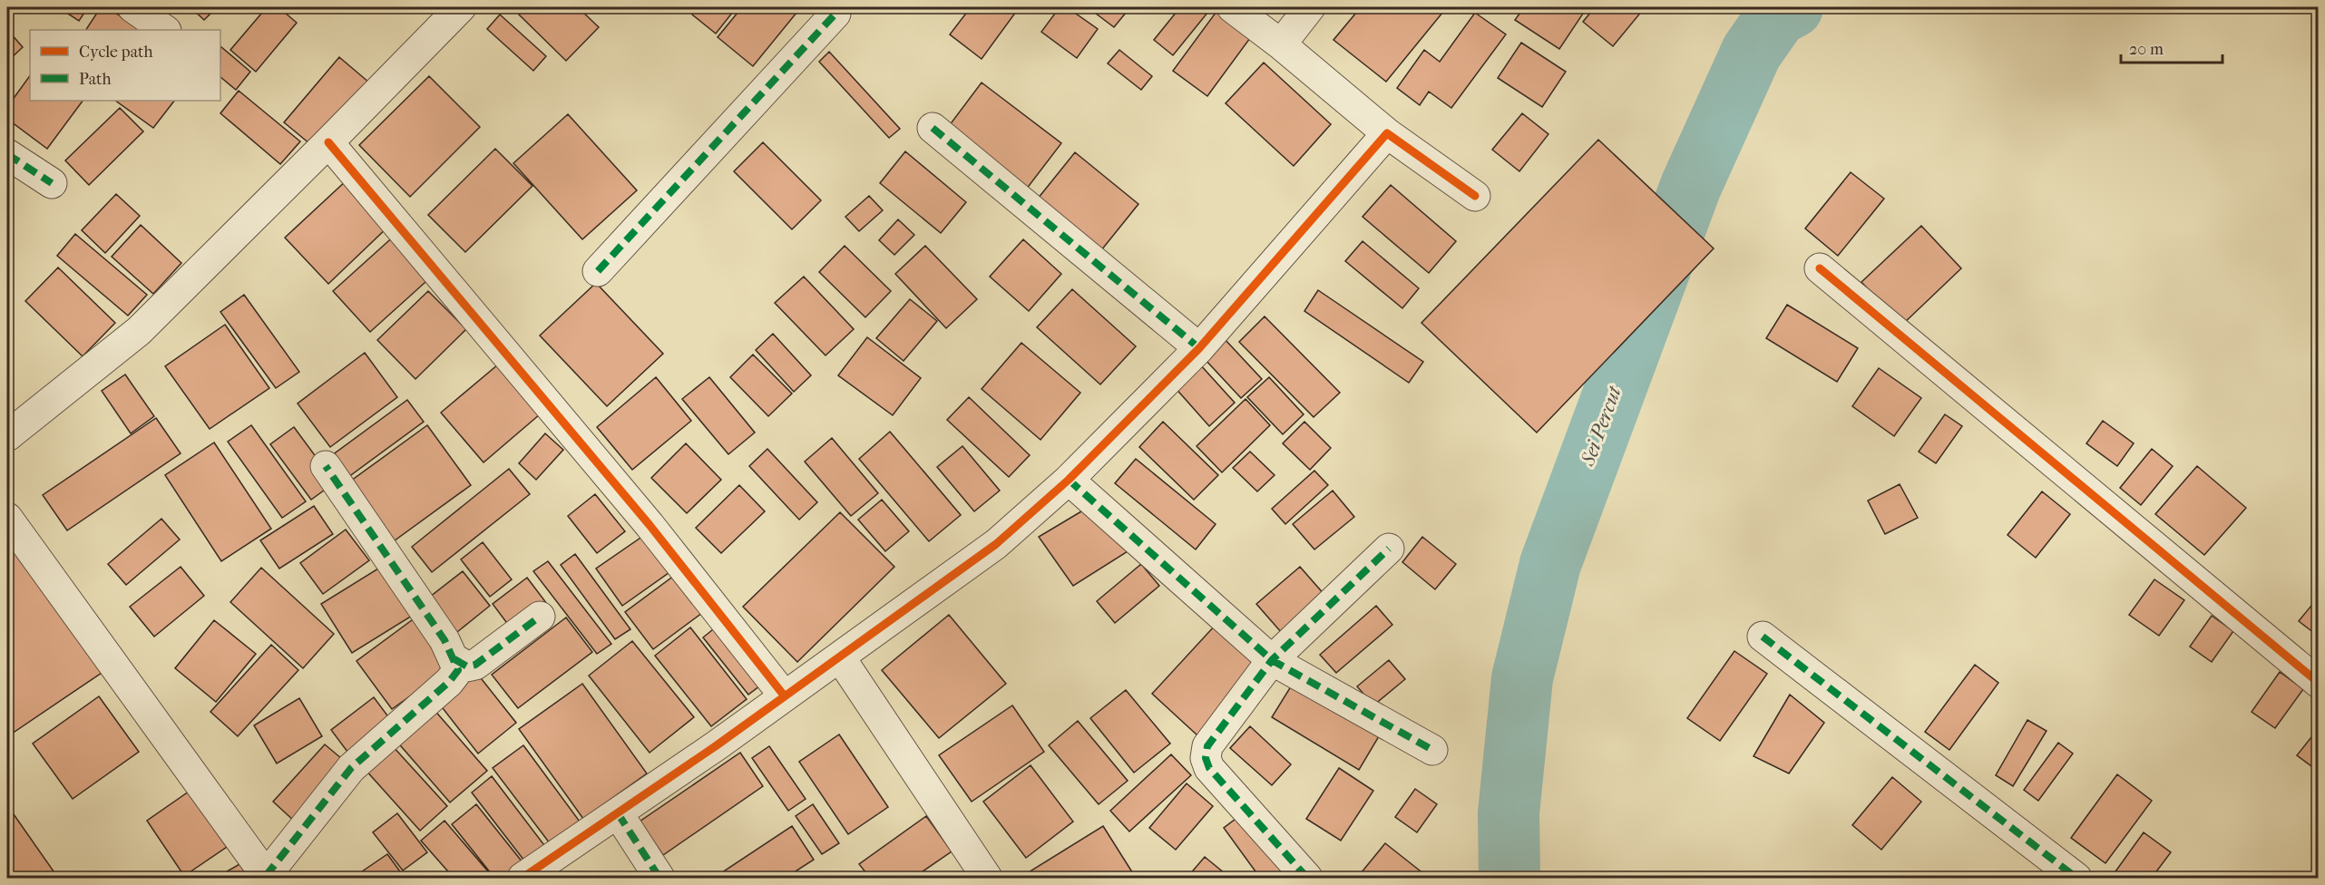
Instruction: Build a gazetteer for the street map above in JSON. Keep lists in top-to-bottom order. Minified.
{"water":["Sei Percut"],"legend":["Cycle path","Path"],"scale_bar":"20 m"}
